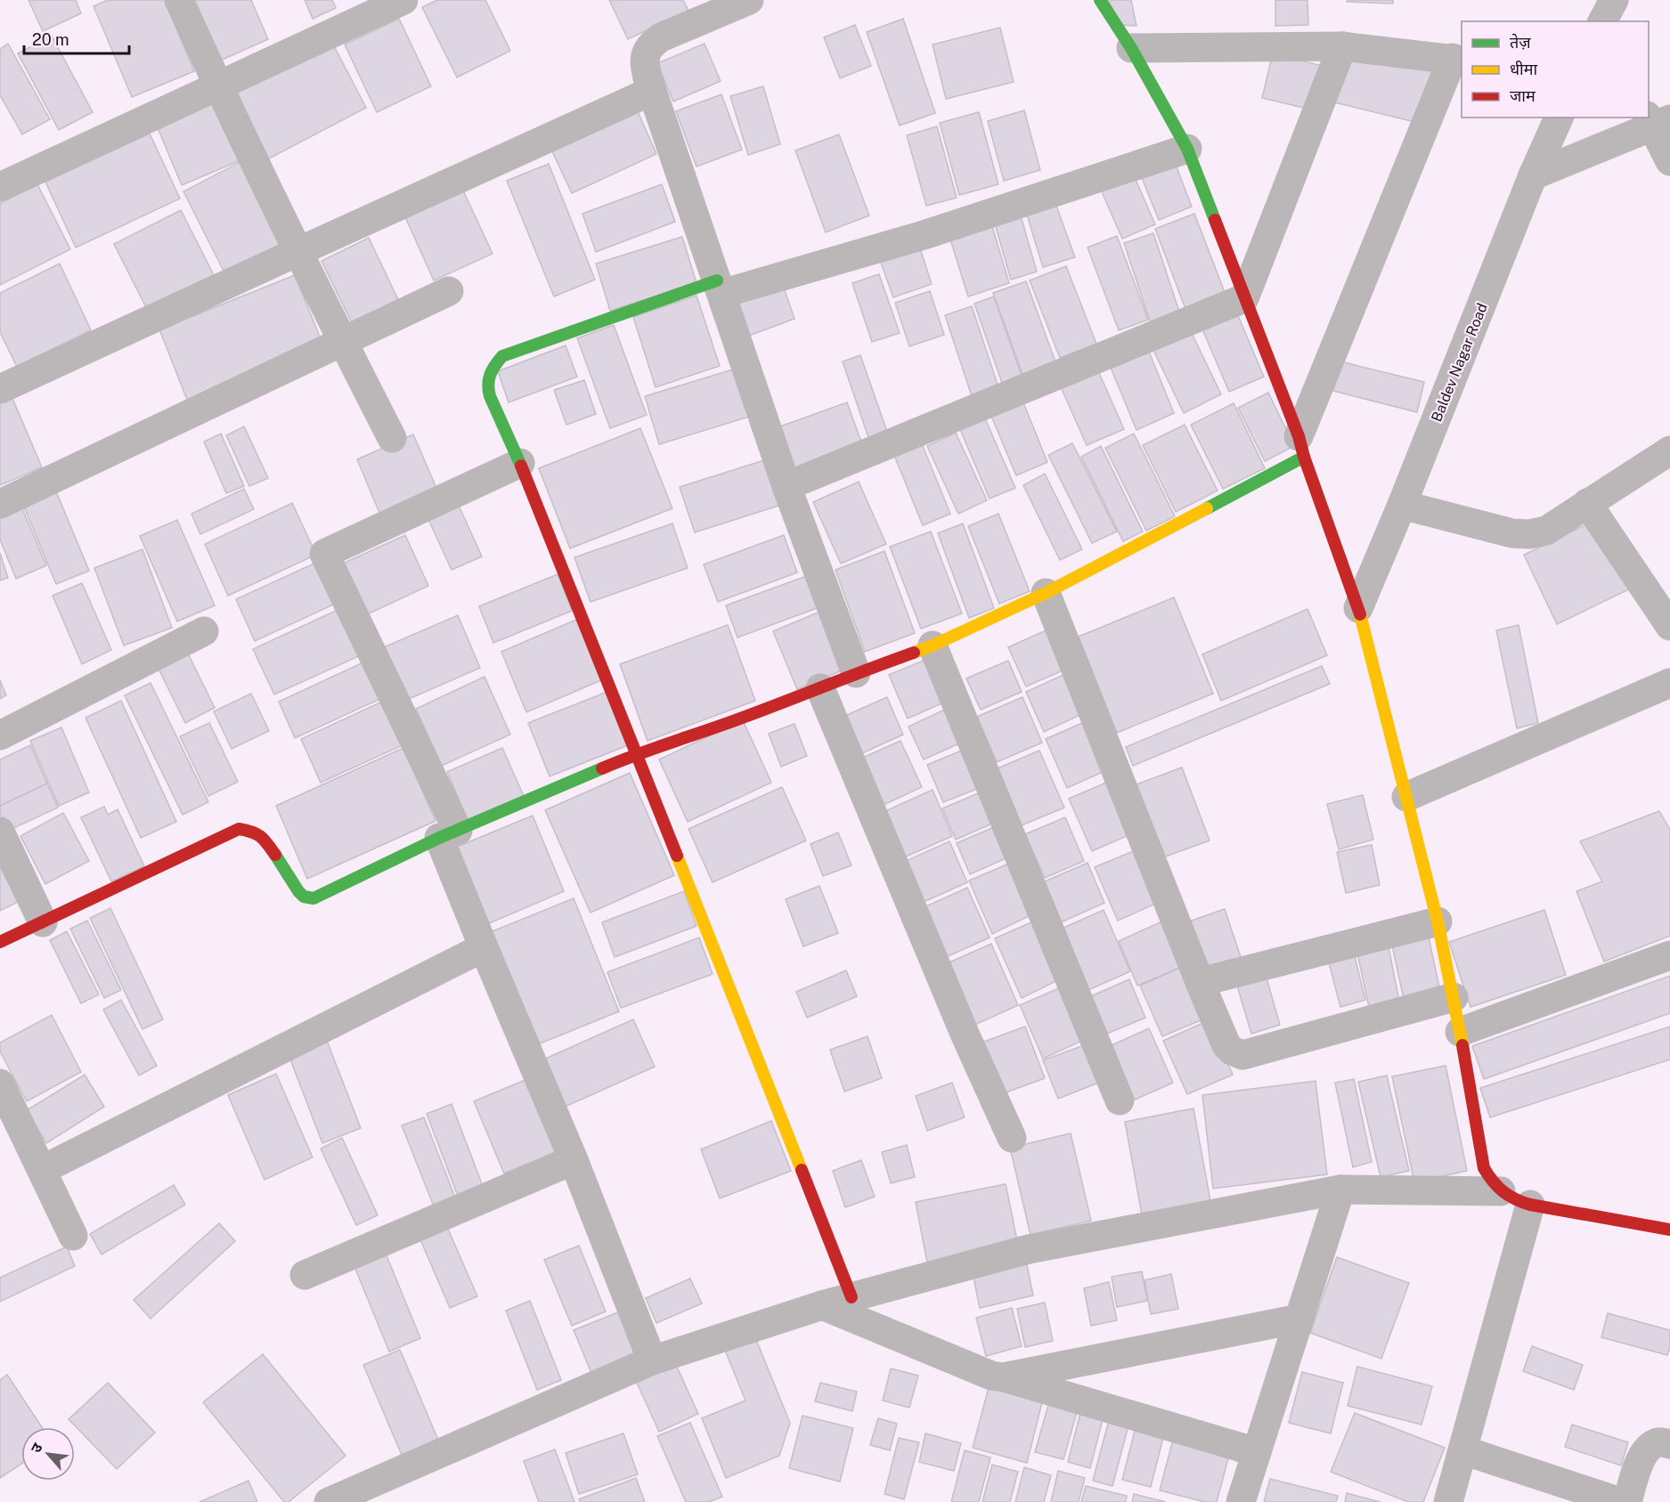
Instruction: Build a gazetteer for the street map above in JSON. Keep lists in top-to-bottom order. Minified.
{"streets":{"street":["Baldev Nagar Road"]},"legend":["तेज़","धीमा","जाम"],"scale_bar":"20 m","north":"top left"}
